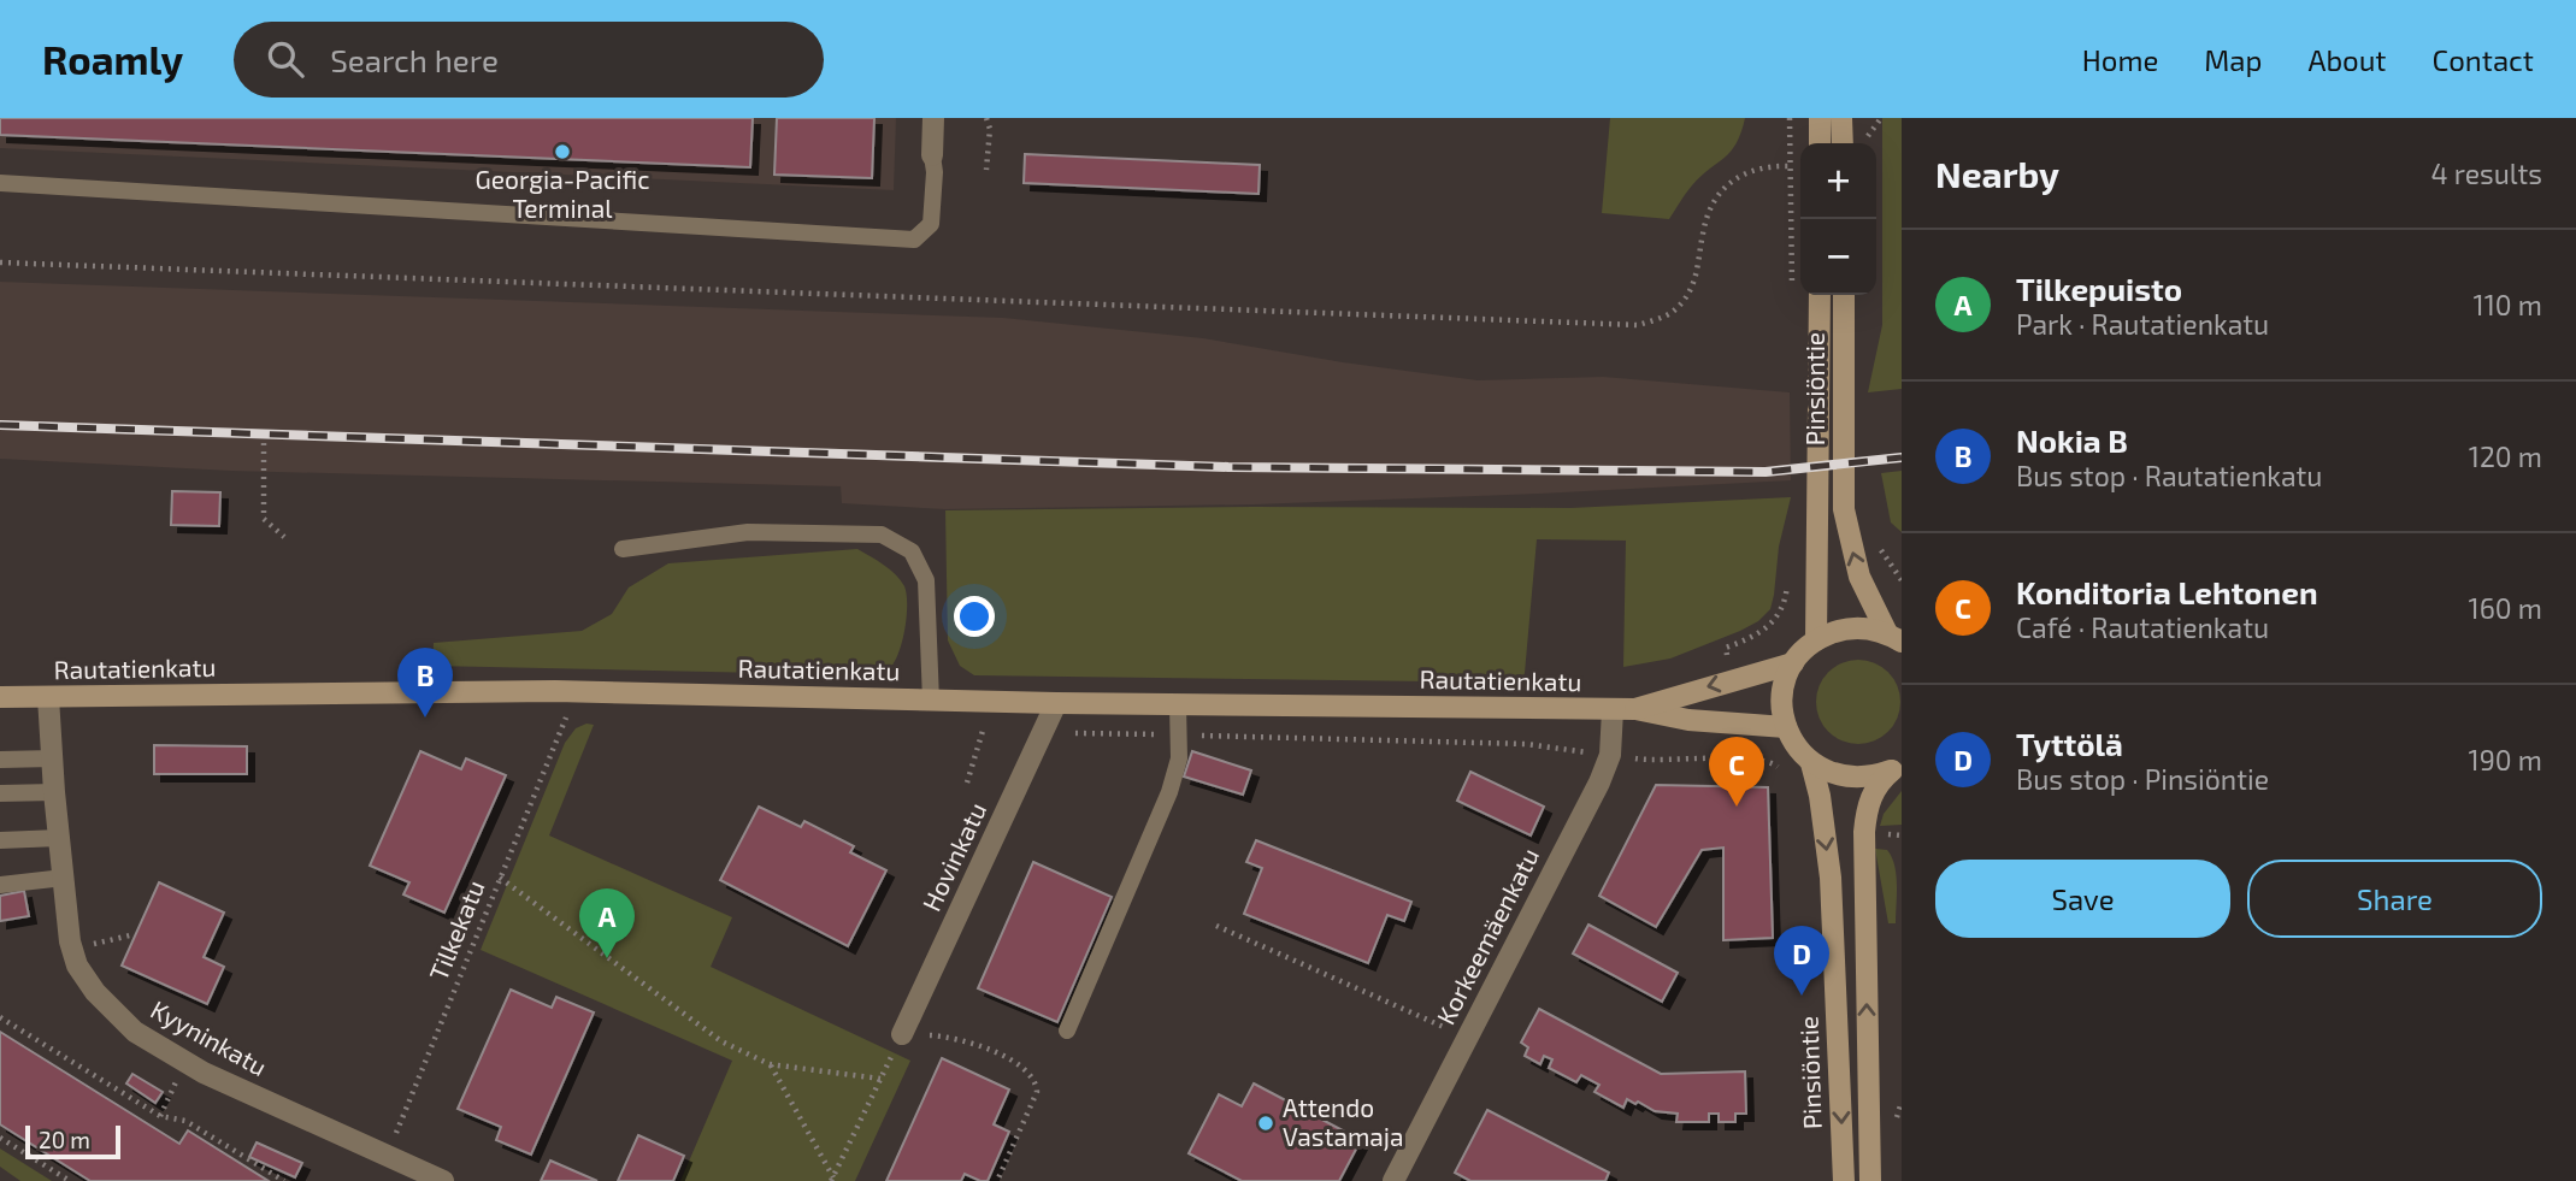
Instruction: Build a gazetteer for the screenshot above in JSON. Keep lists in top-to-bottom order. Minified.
{"streets":{"street":["Pinsiöntie","Rautatienkatu","Hovinkatu","Korkeemäenkatu","Kyyninkatu"],"path":["Tilkekatu"]},"crossings":[["Rautatienkatu","Hovinkatu"],["Rautatienkatu","Korkeemäenkatu"],["Rautatienkatu","Kyyninkatu"],["Tilkekatu","Kyyninkatu"]],"places":["Georgia-Pacific Terminal","Attendo Vastamaja"],"scale_bar":"20 m","page":{"header":"Roamly","search":"Search here","nav":["Home","Map","About","Contact"],"heading":["Nearby","4 results"],"map_buttons":["+","−"],"list":[{"mark":"A","name":"Tilkepuisto","note":"Park · Rautatienkatu","value":"110 m"},{"mark":"B","name":"Nokia B","note":"Bus stop · Rautatienkatu","value":"120 m"},{"mark":"C","name":"Konditoria Lehtonen","note":"Café · Rautatienkatu","value":"160 m"},{"mark":"D","name":"Tyttölä","note":"Bus stop · Pinsiöntie","value":"190 m"}],"pins":["B","C","A","D"],"buttons":["Save","Share"],"scale":"20 m"}}
